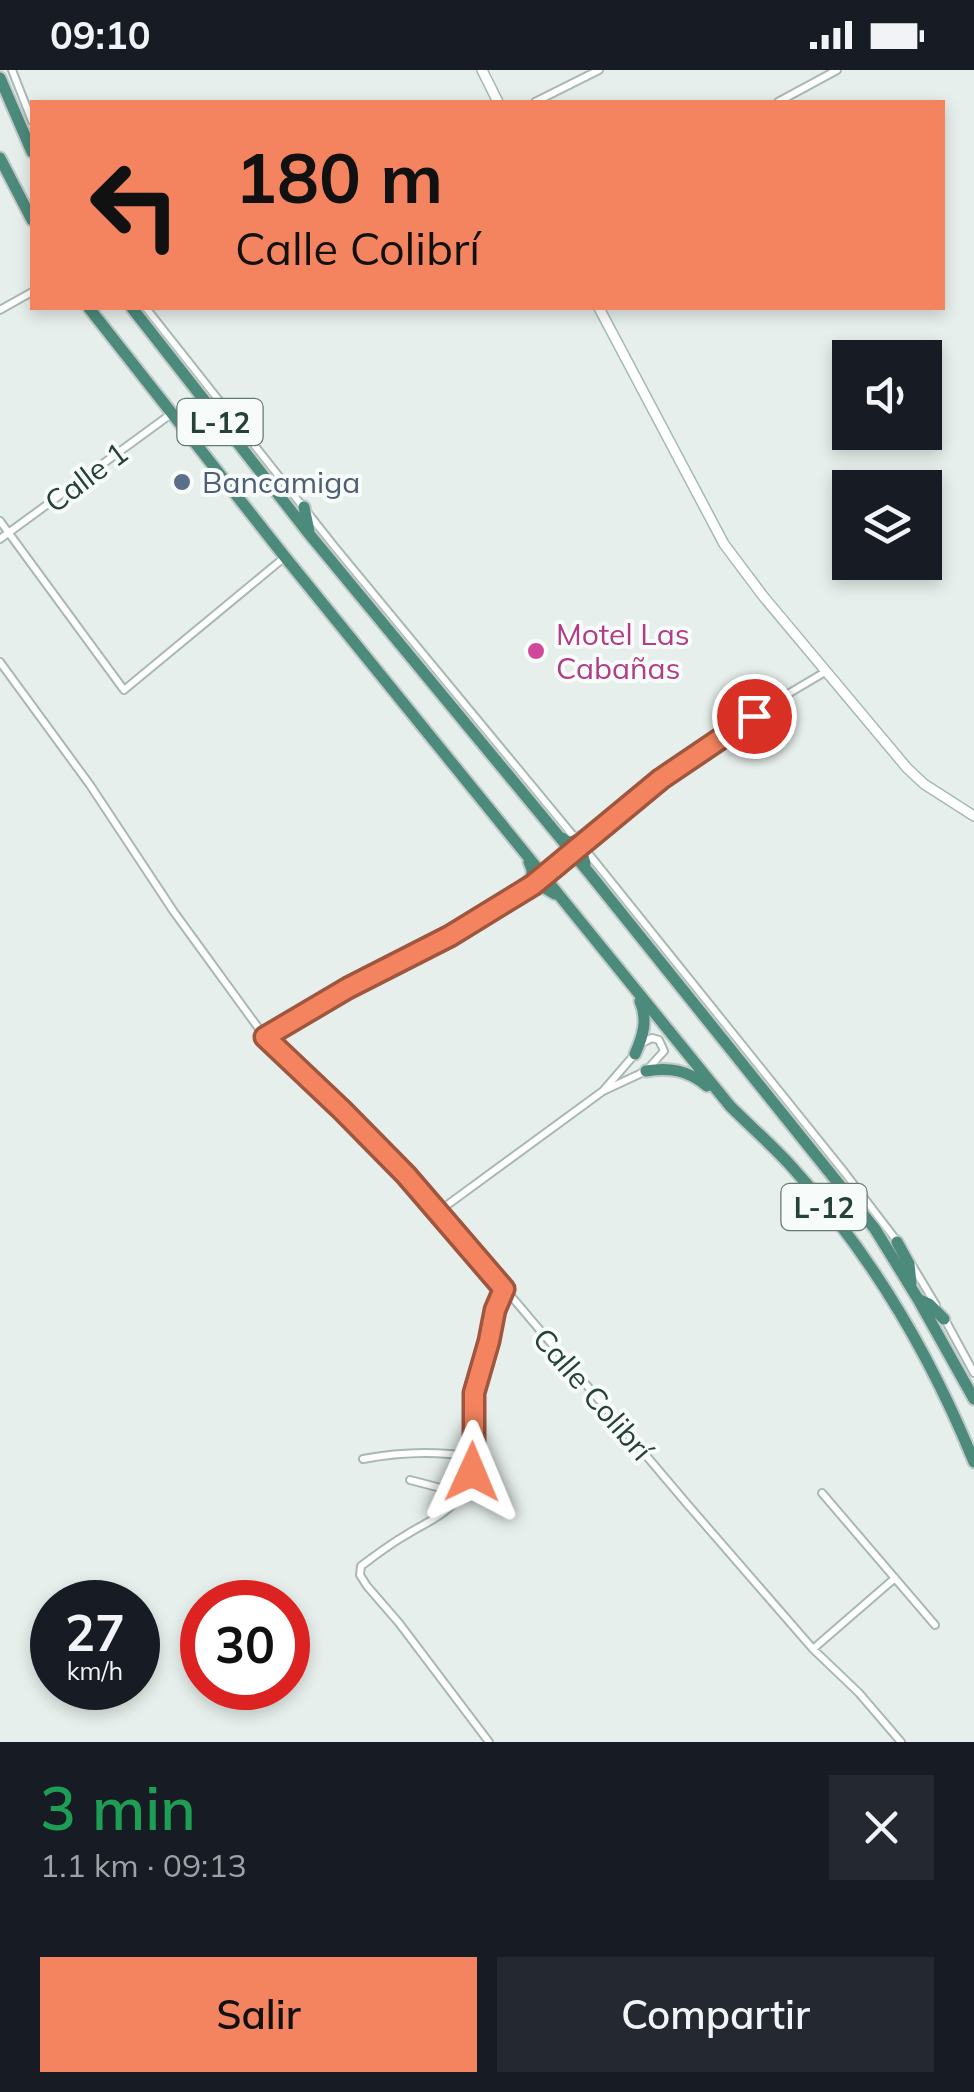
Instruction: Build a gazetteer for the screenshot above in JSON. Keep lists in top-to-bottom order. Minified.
{"streets":{"highway":["L-12"],"street":["Calle 1","Calle Colibrí"]},"crossings":[["L-12","Calle 1"]],"places":["Bancamiga","Motel Las Cabañas"],"page":{"status":"09:10","turn":["180 m","Calle Colibrí"],"speed":"27 km/h","limit":"30","heading":["3 min","1.1 km · 09:13"],"buttons":["Salir","Compartir"]}}
